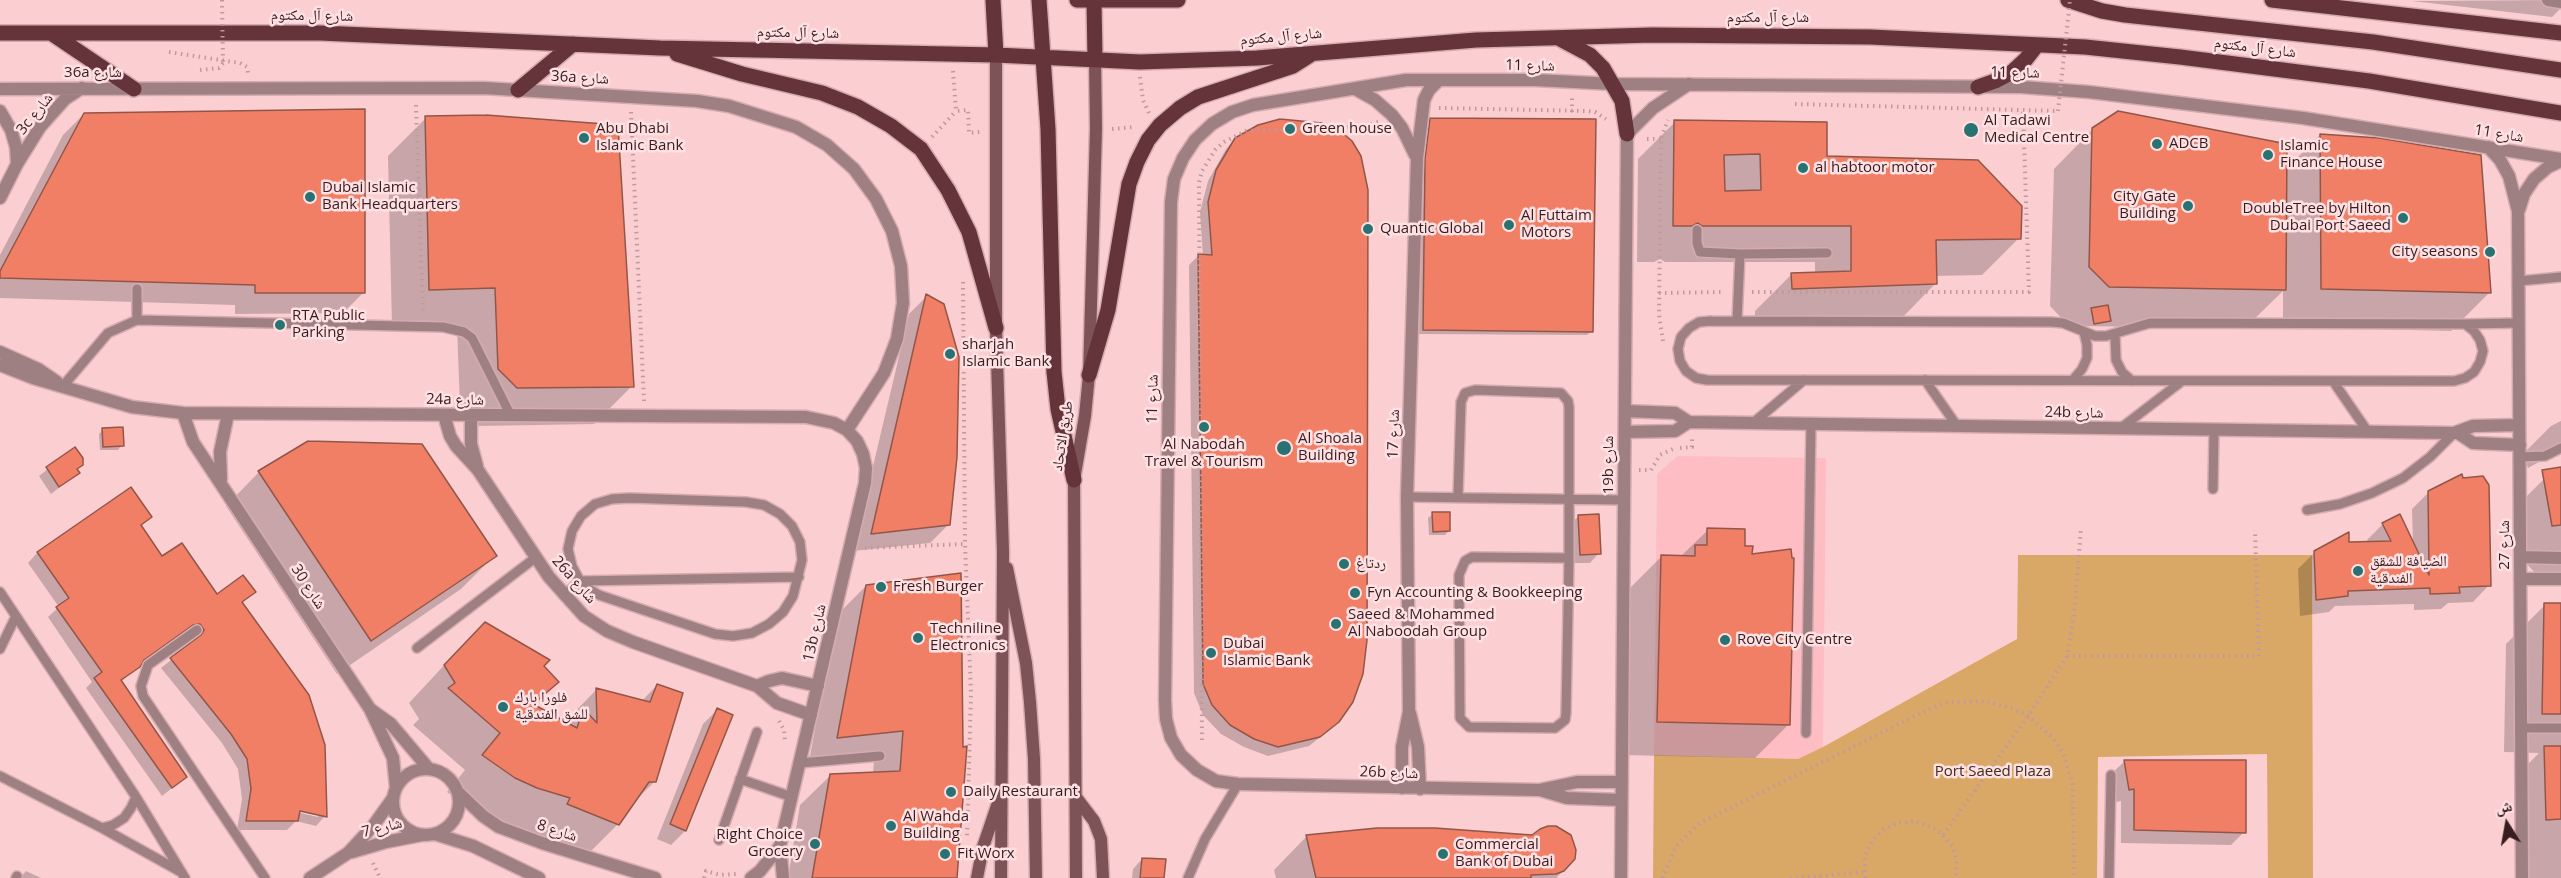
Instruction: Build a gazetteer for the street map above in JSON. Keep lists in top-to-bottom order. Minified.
{"streets":{"main road":["شارع آل مكتوم","طريق الاتحاد"],"street":["شارع 11","36a شارع","3c شارع","24a شارع","24b شارع","شارع 17","19b شارع","شارع 27","26a شارع","شارع 30","13b شارع","26b شارع","شارع 7","شارع 8"]},"crossings":[["شارع آل مكتوم","طريق الاتحاد"],["شارع 11","شارع 17"],["شارع 11","شارع 27"],["شارع 11","26b شارع"],["36a شارع","3c شارع"],["36a شارع","24a شارع"],["36a شارع","13b شارع"],["24a شارع","26a شارع"],["24a شارع","شارع 30"],["24a شارع","13b شارع"],["24b شارع","19b شارع"],["24b شارع","شارع 27"],["شارع 17","26b شارع"],["19b شارع","26b شارع"],["26a شارع","13b شارع"],["شارع 30","شارع 7"],["شارع 30","شارع 8"],["شارع 7","شارع 8"]],"parks":["Port Saeed Plaza"],"places":["Green house","Al Tadawi Medical Centre","Abu Dhabi Islamic Bank","ADCB","Islamic Finance House","al habtoor motor","Dubai Islamic Bank Headquarters","City Gate Building","DoubleTree by Hilton Dubai Port Saeed","Al Futtaim Motors","Quantic Global","City seasons","RTA Public Parking","sharjah Islamic Bank","Al Nabodah Travel & Tourism","Al Shoala Building","ردتاغ","الضيافة للشقق الفندقية","Fresh Burger","Fyn Accounting & Bookkeeping","Saeed & Mohammed Al Naboodah Group","Techniline Electronics","Rove City Centre","Dubai Islamic Bank","فلورا بارك للشق الفندقية","Daily Restaurant","Al Wahda Building","Right Choice Grocery","Fit Worx","Commercial Bank of Dubai"],"north":"top"}
